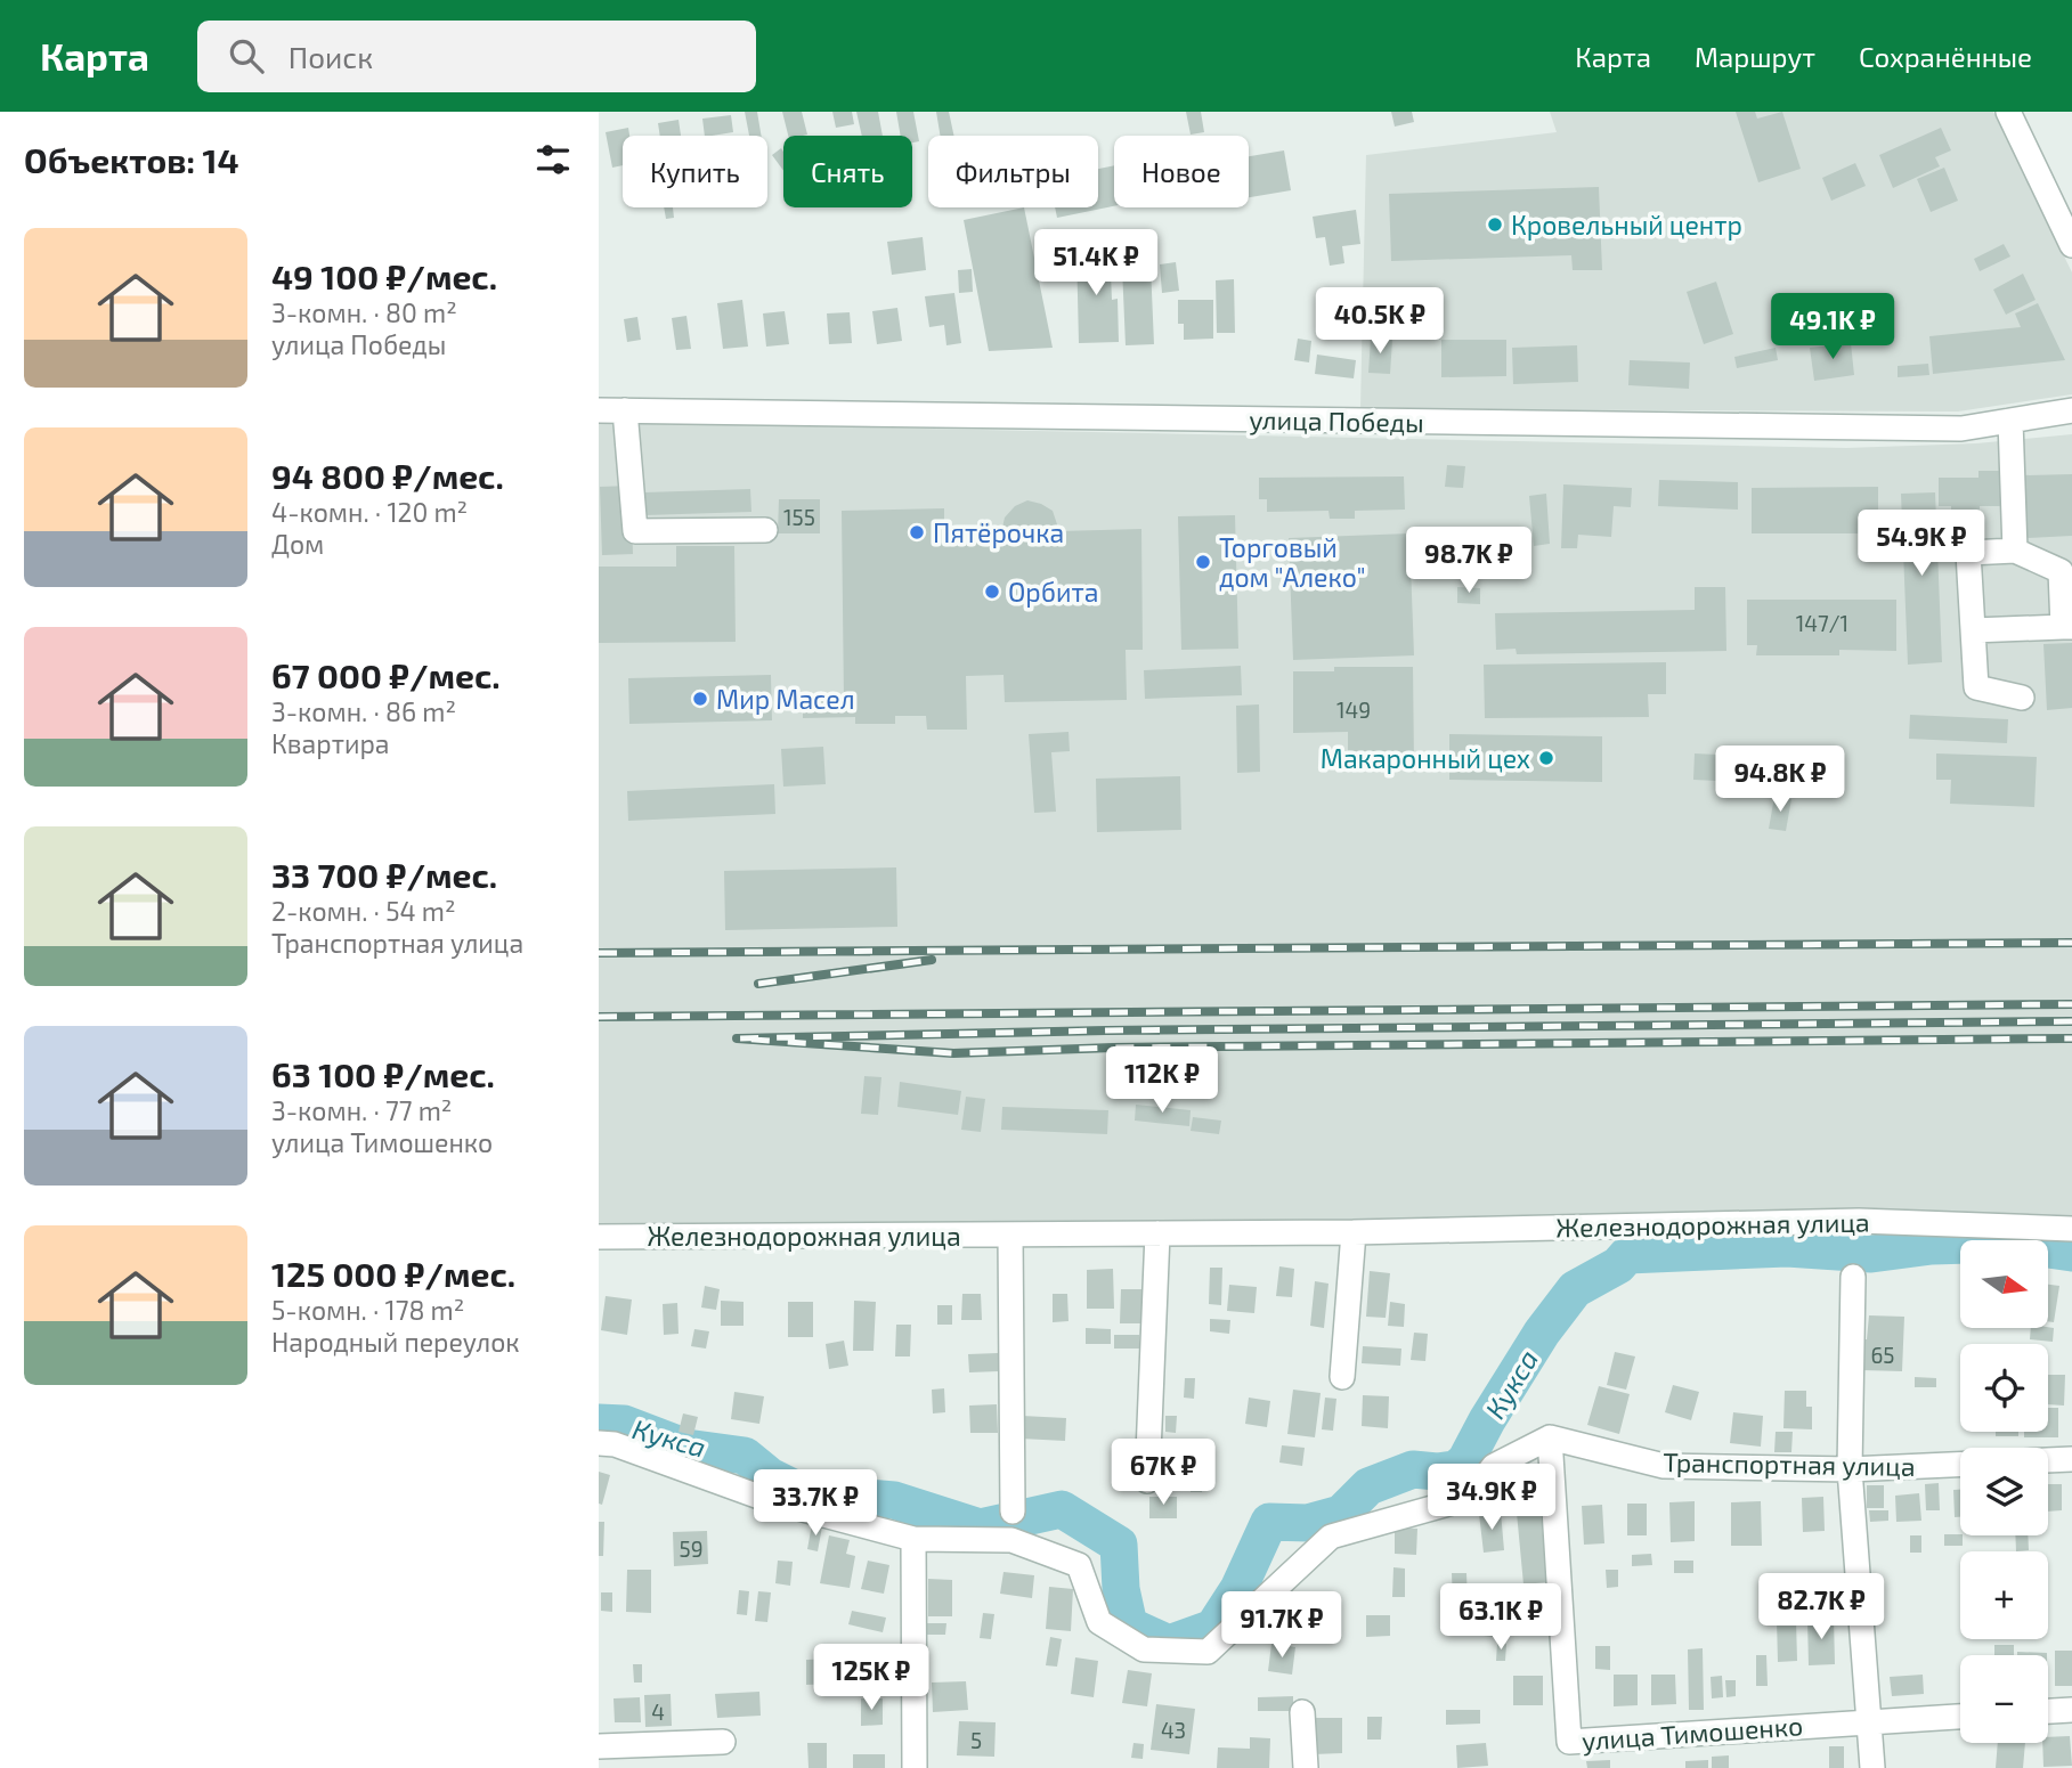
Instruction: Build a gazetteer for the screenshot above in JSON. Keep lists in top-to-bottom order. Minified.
{"streets":{"street":["улица Победы","Железнодорожная улица","Транспортная улица","улица Тимошенко"]},"crossings":[["Транспортная улица","улица Тимошенко"]],"water":["Кукса"],"places":["Кровельный центр","Пятёрочка","Торговый дом \"Алеко\"","Орбита","Мир Масел","Макаронный цех"],"house_numbers":["155","147/1","149","65","59","4","43","5"],"north":"right","page":{"header":"Карта","search":"Поиск","nav":["Карта","Маршрут","Сохранённые"],"heading":"Объектов: 14","chip":["Купить","Снять","Фильтры","Новое"],"list":[{"name":"49 100 ₽/мес.","note":"3-комн. · 80 m² · улица Победы"},{"name":"94 800 ₽/мес.","note":"4-комн. · 120 m² · Дом"},{"name":"67 000 ₽/мес.","note":"3-комн. · 86 m² · Квартира"},{"name":"33 700 ₽/мес.","note":"2-комн. · 54 m² · Транспортная улица"},{"name":"63 100 ₽/мес.","note":"3-комн. · 77 m² · улица Тимошенко"},{"name":"125 000 ₽/мес.","note":"5-комн. · 178 m² · Народный переулок"}],"price":["51.4K ₽","40.5K ₽","49.1K ₽","54.9K ₽","98.7K ₽","94.8K ₽","112K ₽","67K ₽","34.9K ₽","33.7K ₽","82.7K ₽","63.1K ₽","91.7K ₽","125K ₽"],"map_buttons":["+","−"]}}
